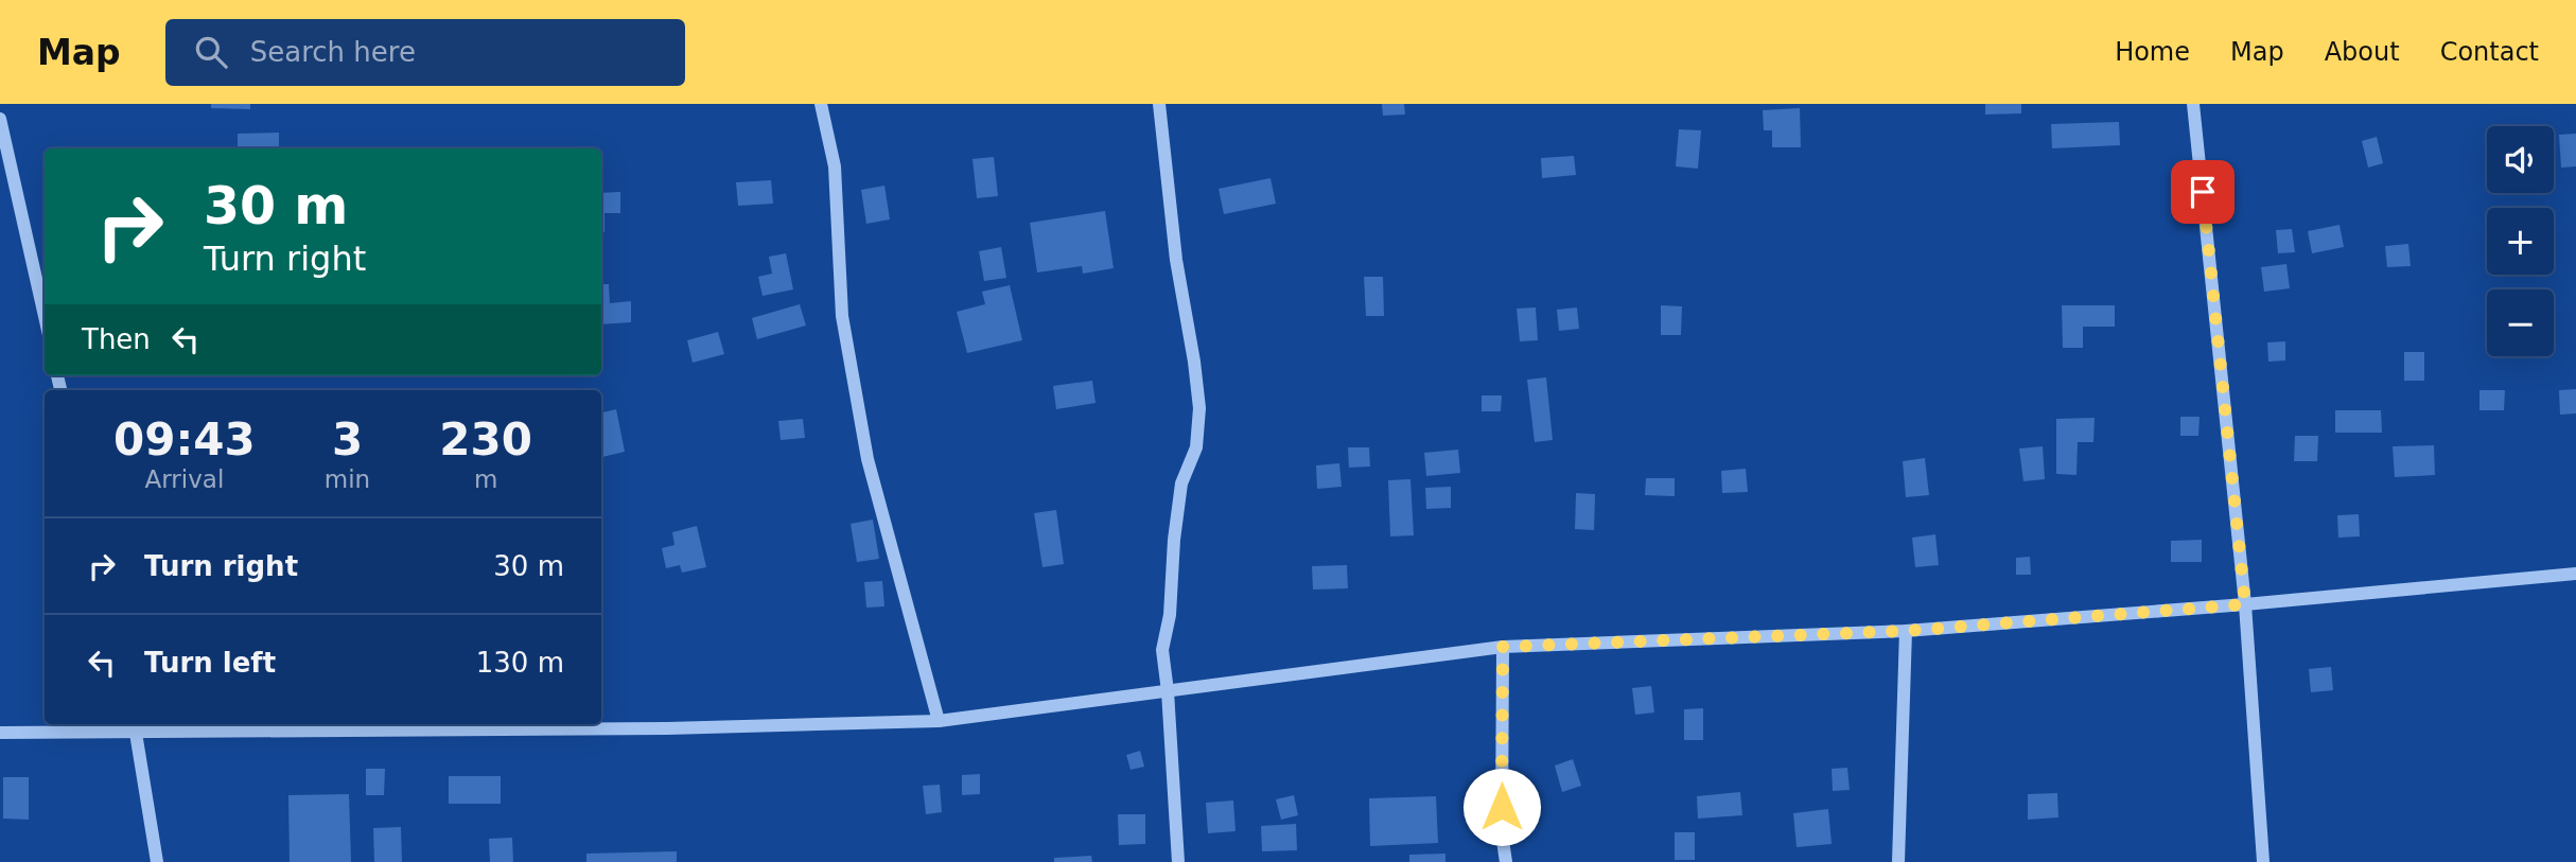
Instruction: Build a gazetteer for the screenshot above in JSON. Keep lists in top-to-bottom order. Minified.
{"page":{"header":"Map","search":"Search here","nav":["Home","Map","About","Contact"],"map_buttons":["+","−"],"turn":["30 m","Turn right"],"then":"Then","eta":["09:43","Arrival","3","min","230","m"],"list":[{"name":"Turn right","value":"30 m"},{"name":"Turn left","value":"130 m"}]}}
